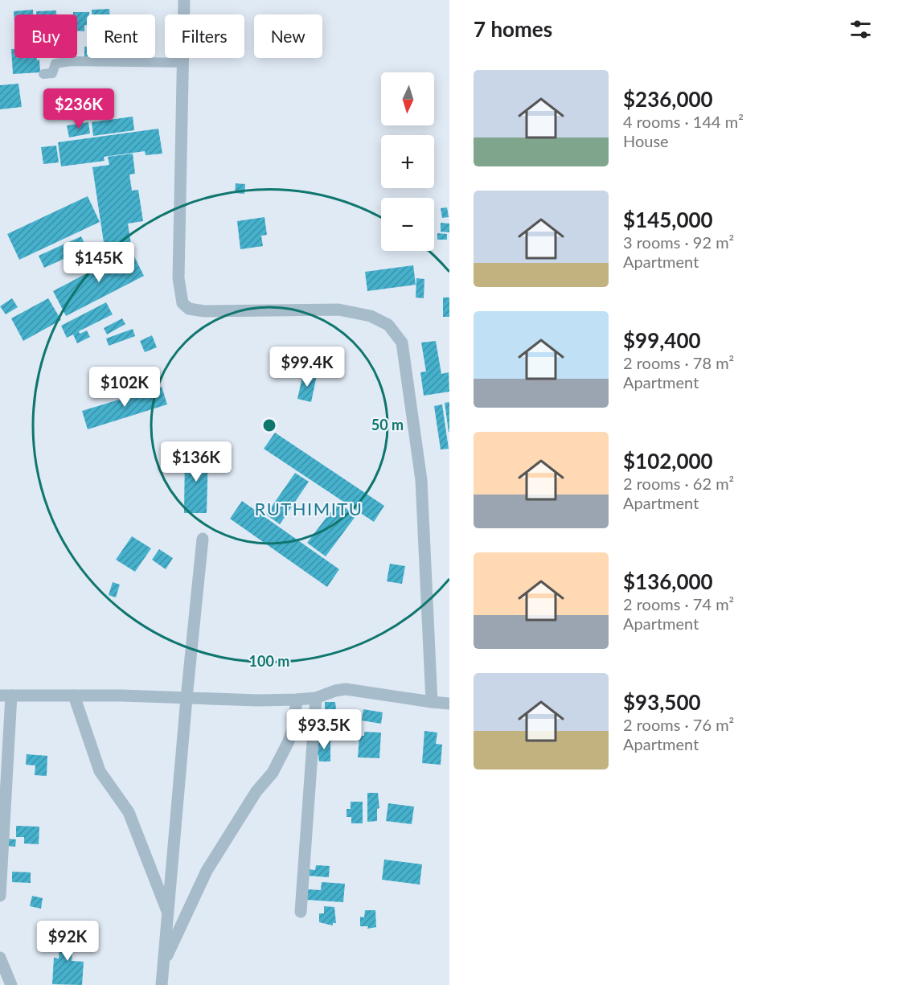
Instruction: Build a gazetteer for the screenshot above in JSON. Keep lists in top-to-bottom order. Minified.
{"districts":["RUTHIMITU"],"north":"bottom","page":{"heading":"7 homes","chip":["Buy","Rent","Filters","New"],"list":[{"name":"$236,000","note":"4 rooms · 144 m² · House"},{"name":"$145,000","note":"3 rooms · 92 m² · Apartment"},{"name":"$99,400","note":"2 rooms · 78 m² · Apartment"},{"name":"$102,000","note":"2 rooms · 62 m² · Apartment"},{"name":"$136,000","note":"2 rooms · 74 m² · Apartment"},{"name":"$93,500","note":"2 rooms · 76 m² · Apartment"}],"map_buttons":["+","−"],"price":["$236K","$145K","$99.4K","$102K","$136K","$93.5K","$92K"]},"rings":["50 m","100 m"]}
